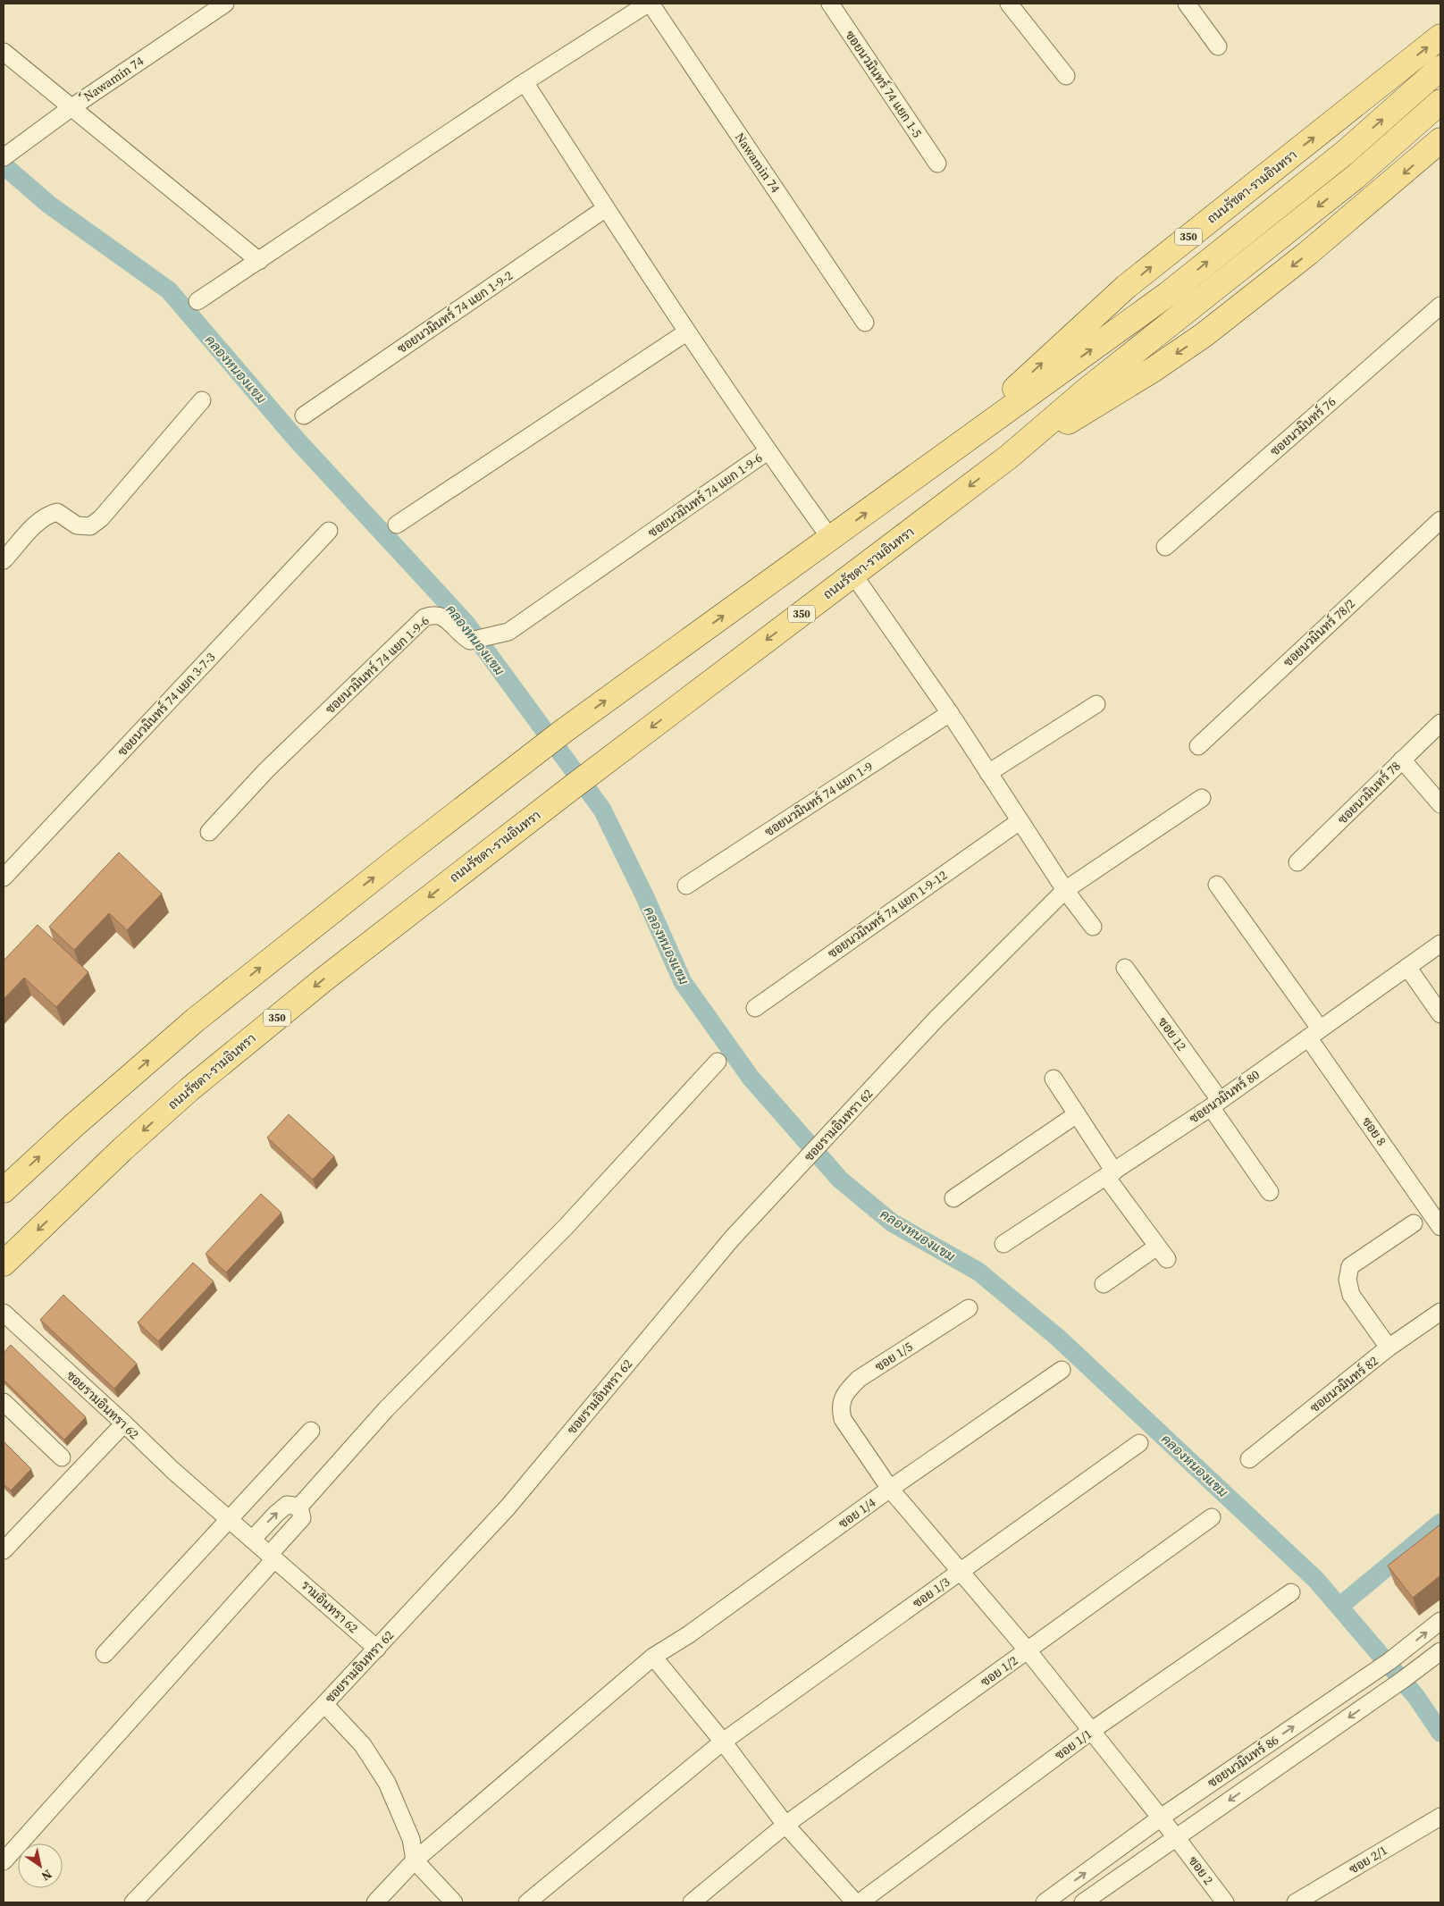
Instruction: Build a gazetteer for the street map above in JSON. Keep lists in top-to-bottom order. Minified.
{"streets":{"main road":["ถนนรัชดา-รามอินทรา","350"],"street":["์Nawamin 74","ซอยนวมินทร์ 74 แยก 1-5","Nawamin 74","ซอยนวมินทร์ 74 แยก 1-9-2","ซอยนวมินทร์ 76","ซอยนวมินทร์ 74 แยก 1-9-6","ซอยนวมินทร์ 78/2","ซอยนวมินทร์ 74 แยก 3-7-3","ซอยนวมินทร์ 78","ซอยนวมินทร์ 74 แยก 1-9","ซอยนวมินทร์ 74 แยก 1-9-12","ซอย 12","ซอยนวมินทร์ 80","ซอยรามอินทรา 62","ซอย 8","ซอย 1/5","ซอยนวมินทร์ 82","ซอย 1/4","ซอย 1/3","รามอินทรา 62","ซอย 1/2","ซอย 1/1","ซอยนวมินทร์ 86","ซอย 2/1","ซอย 2"]},"crossings":[["ซอย 12","ซอยนวมินทร์ 80"],["ซอยนวมินทร์ 80","ซอย 8"],["ซอยรามอินทรา 62","รามอินทรา 62"],["ซอย 1/5","ซอย 2"],["ซอย 1/4","ซอย 2"],["ซอย 1/3","ซอย 2"],["ซอย 1/2","ซอย 2"],["ซอย 1/1","ซอย 2"],["ซอยนวมินทร์ 86","ซอย 2"]],"water":["คลองหนองแขม"],"north":"bottom right"}
